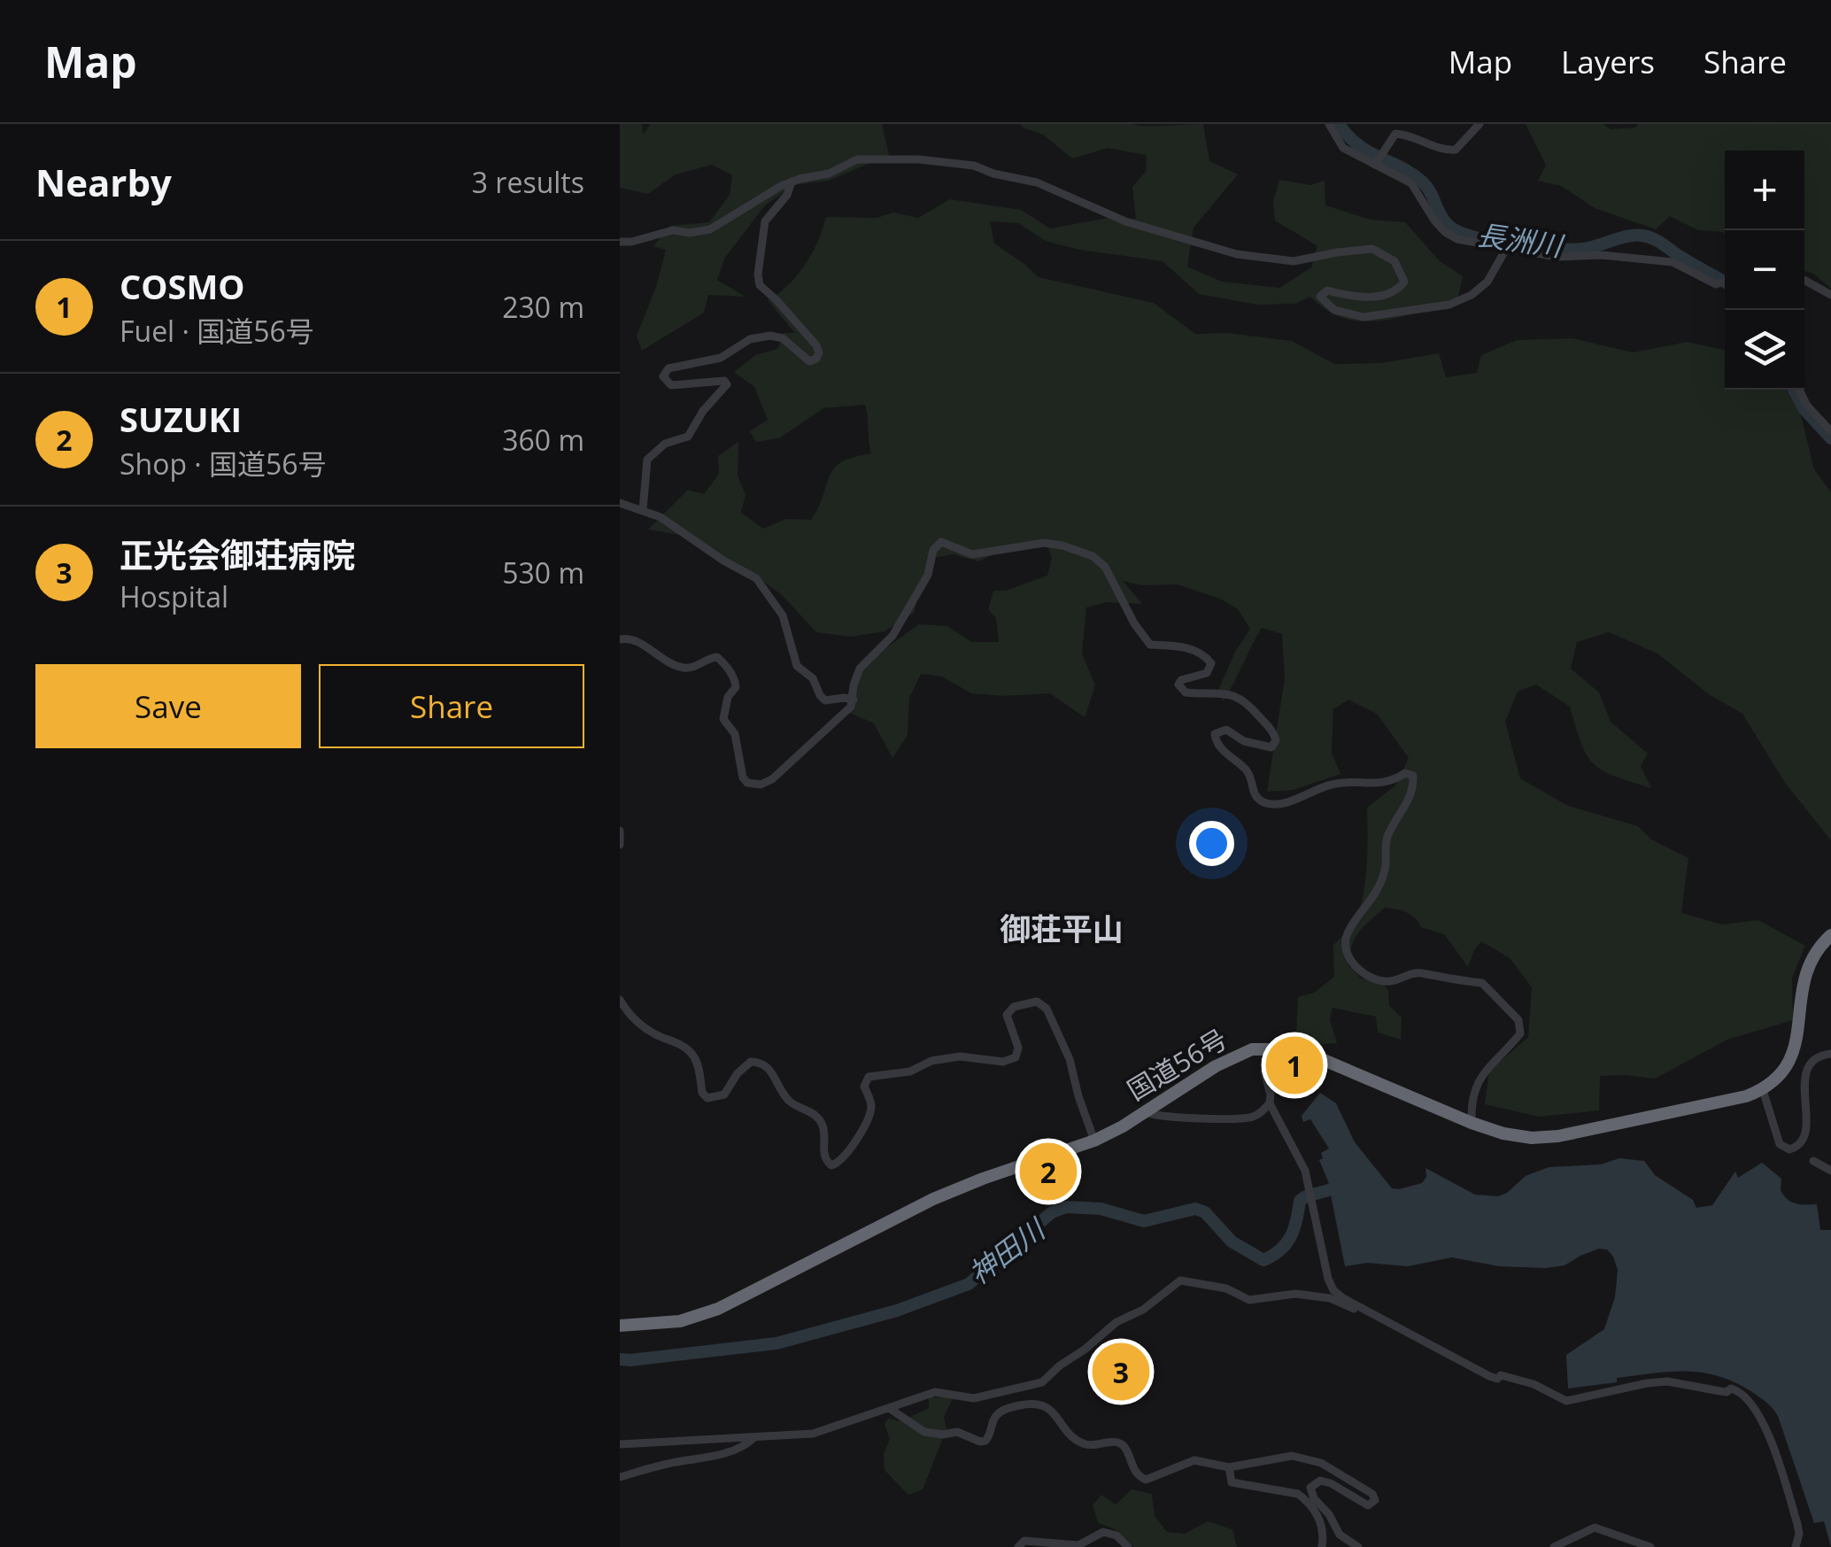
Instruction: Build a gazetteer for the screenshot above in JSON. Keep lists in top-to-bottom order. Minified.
{"streets":{"highway":["国道56号"]},"districts":["御荘平山"],"water":["長洲川","神田川"],"page":{"header":"Map","nav":["Map","Layers","Share"],"heading":["Nearby","3 results"],"map_buttons":["+","−"],"list":[{"mark":"1","name":"COSMO","note":"Fuel · 国道56号","value":"230 m"},{"mark":"2","name":"SUZUKI","note":"Shop · 国道56号","value":"360 m"},{"mark":"3","name":"正光会御荘病院","note":"Hospital","value":"530 m"}],"buttons":["Save","Share"],"pins":["1","2","3"]}}
